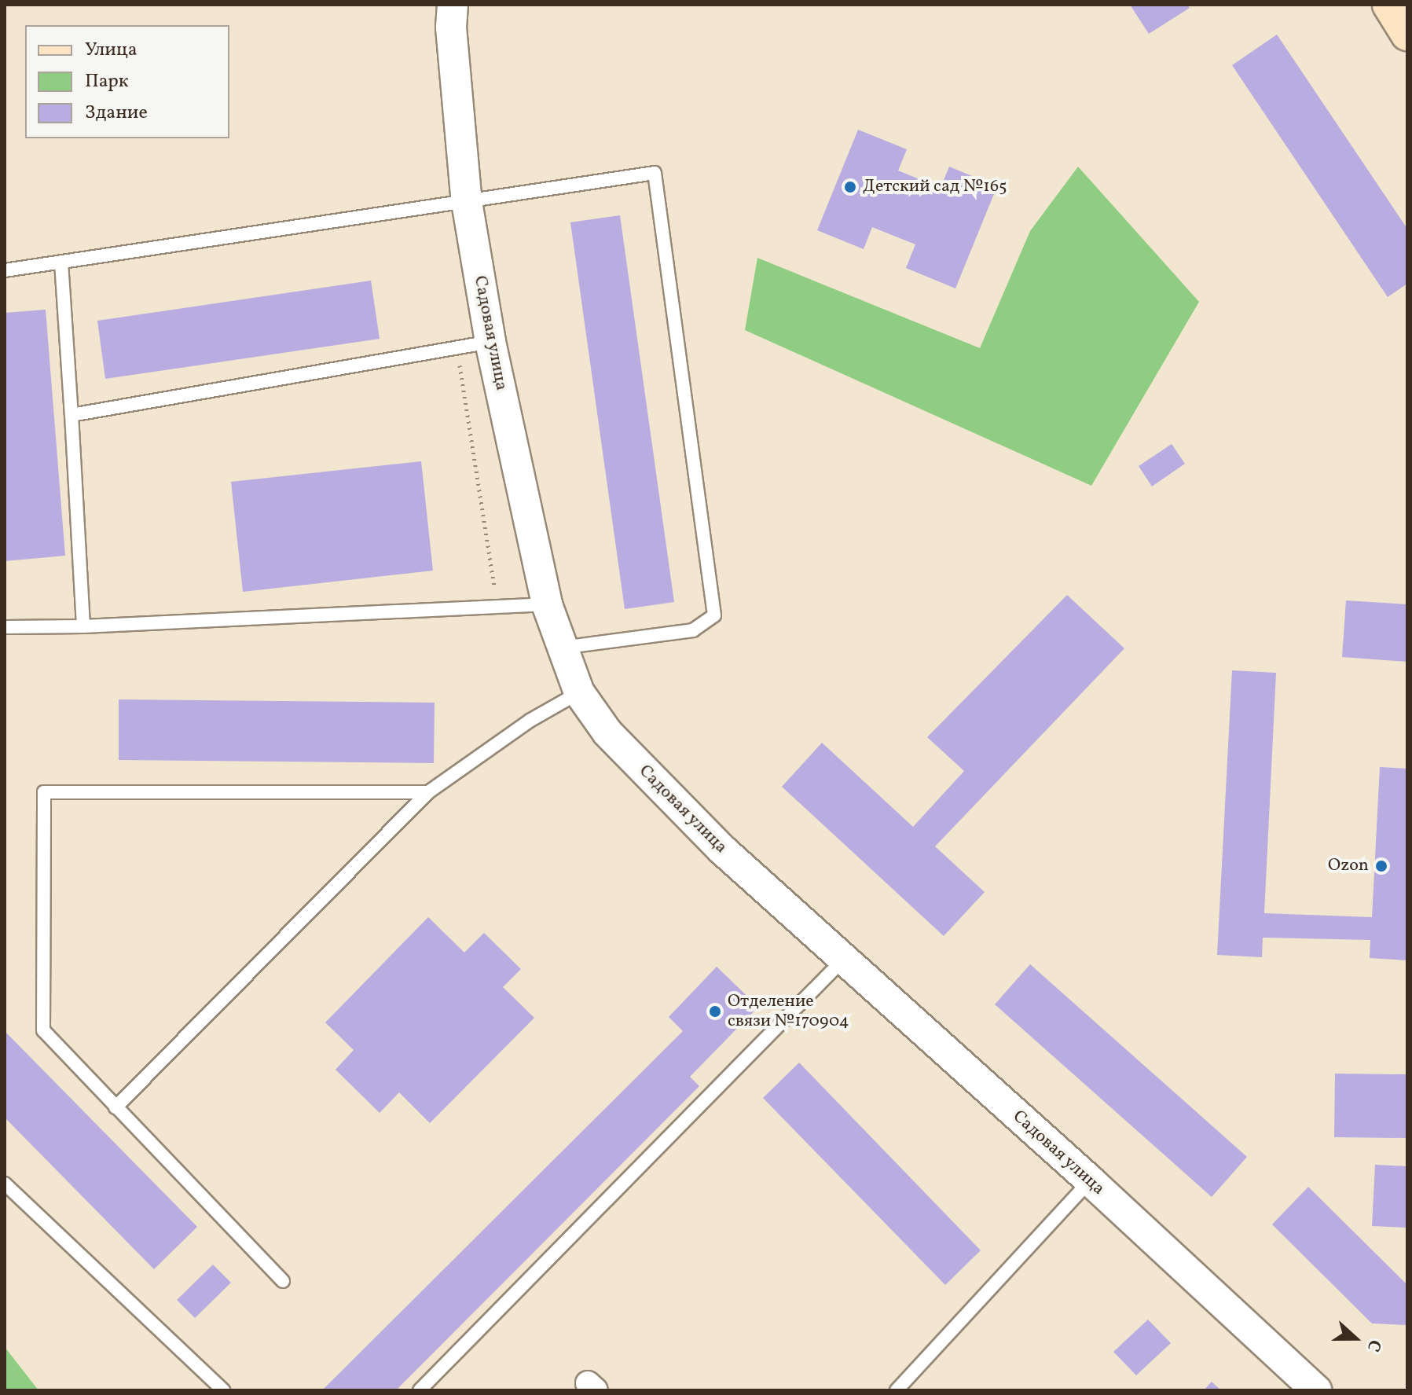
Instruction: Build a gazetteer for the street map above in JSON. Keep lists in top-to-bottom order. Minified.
{"streets":{"street":["Садовая улица"]},"places":["Детский сад №165","Ozon","Отделение связи №170904"],"legend":["Улица","Парк","Здание"],"north":"right"}
